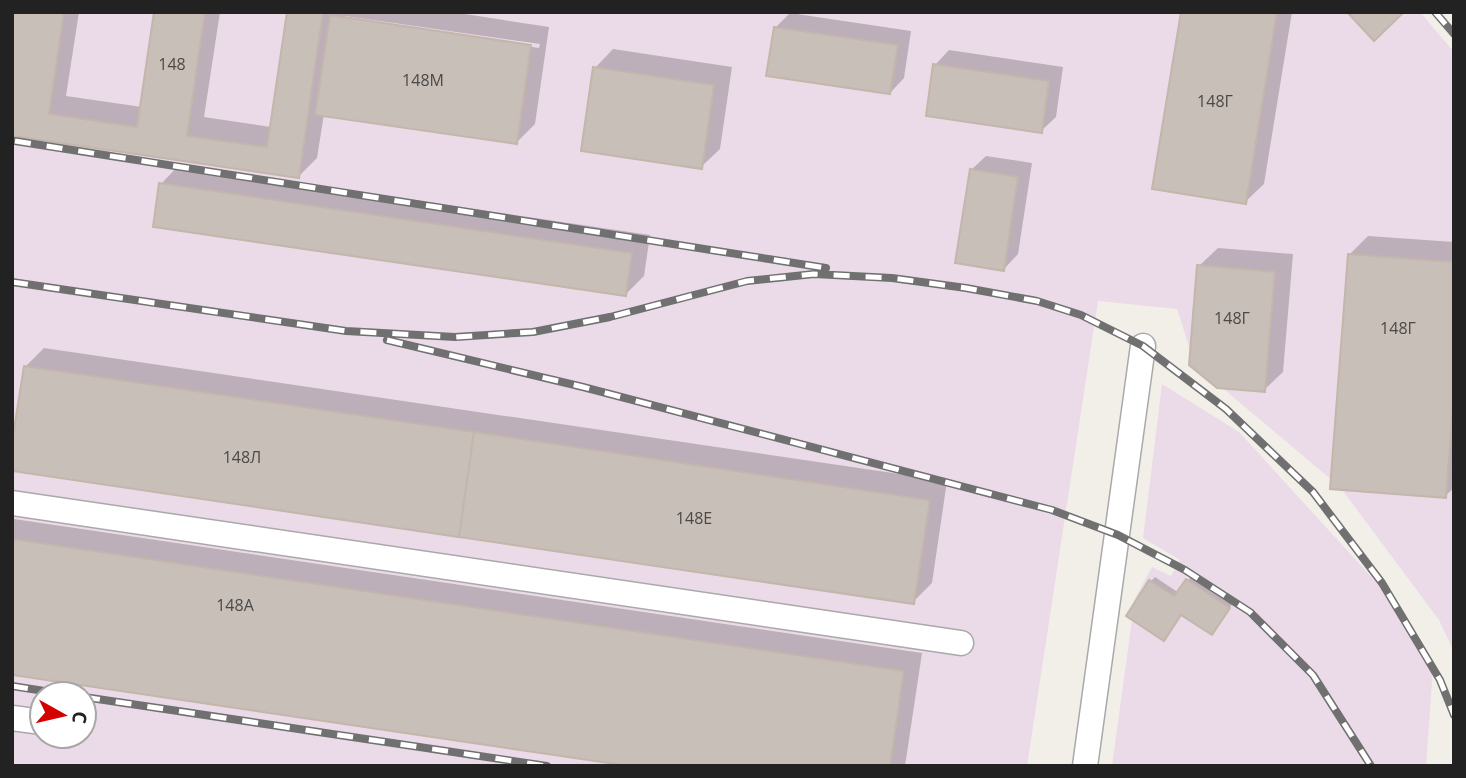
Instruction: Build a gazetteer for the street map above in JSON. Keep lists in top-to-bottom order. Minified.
{"house_numbers":["148","148М","148Г","148Г","148Г","148Л","148Е","148А"],"north":"right"}
